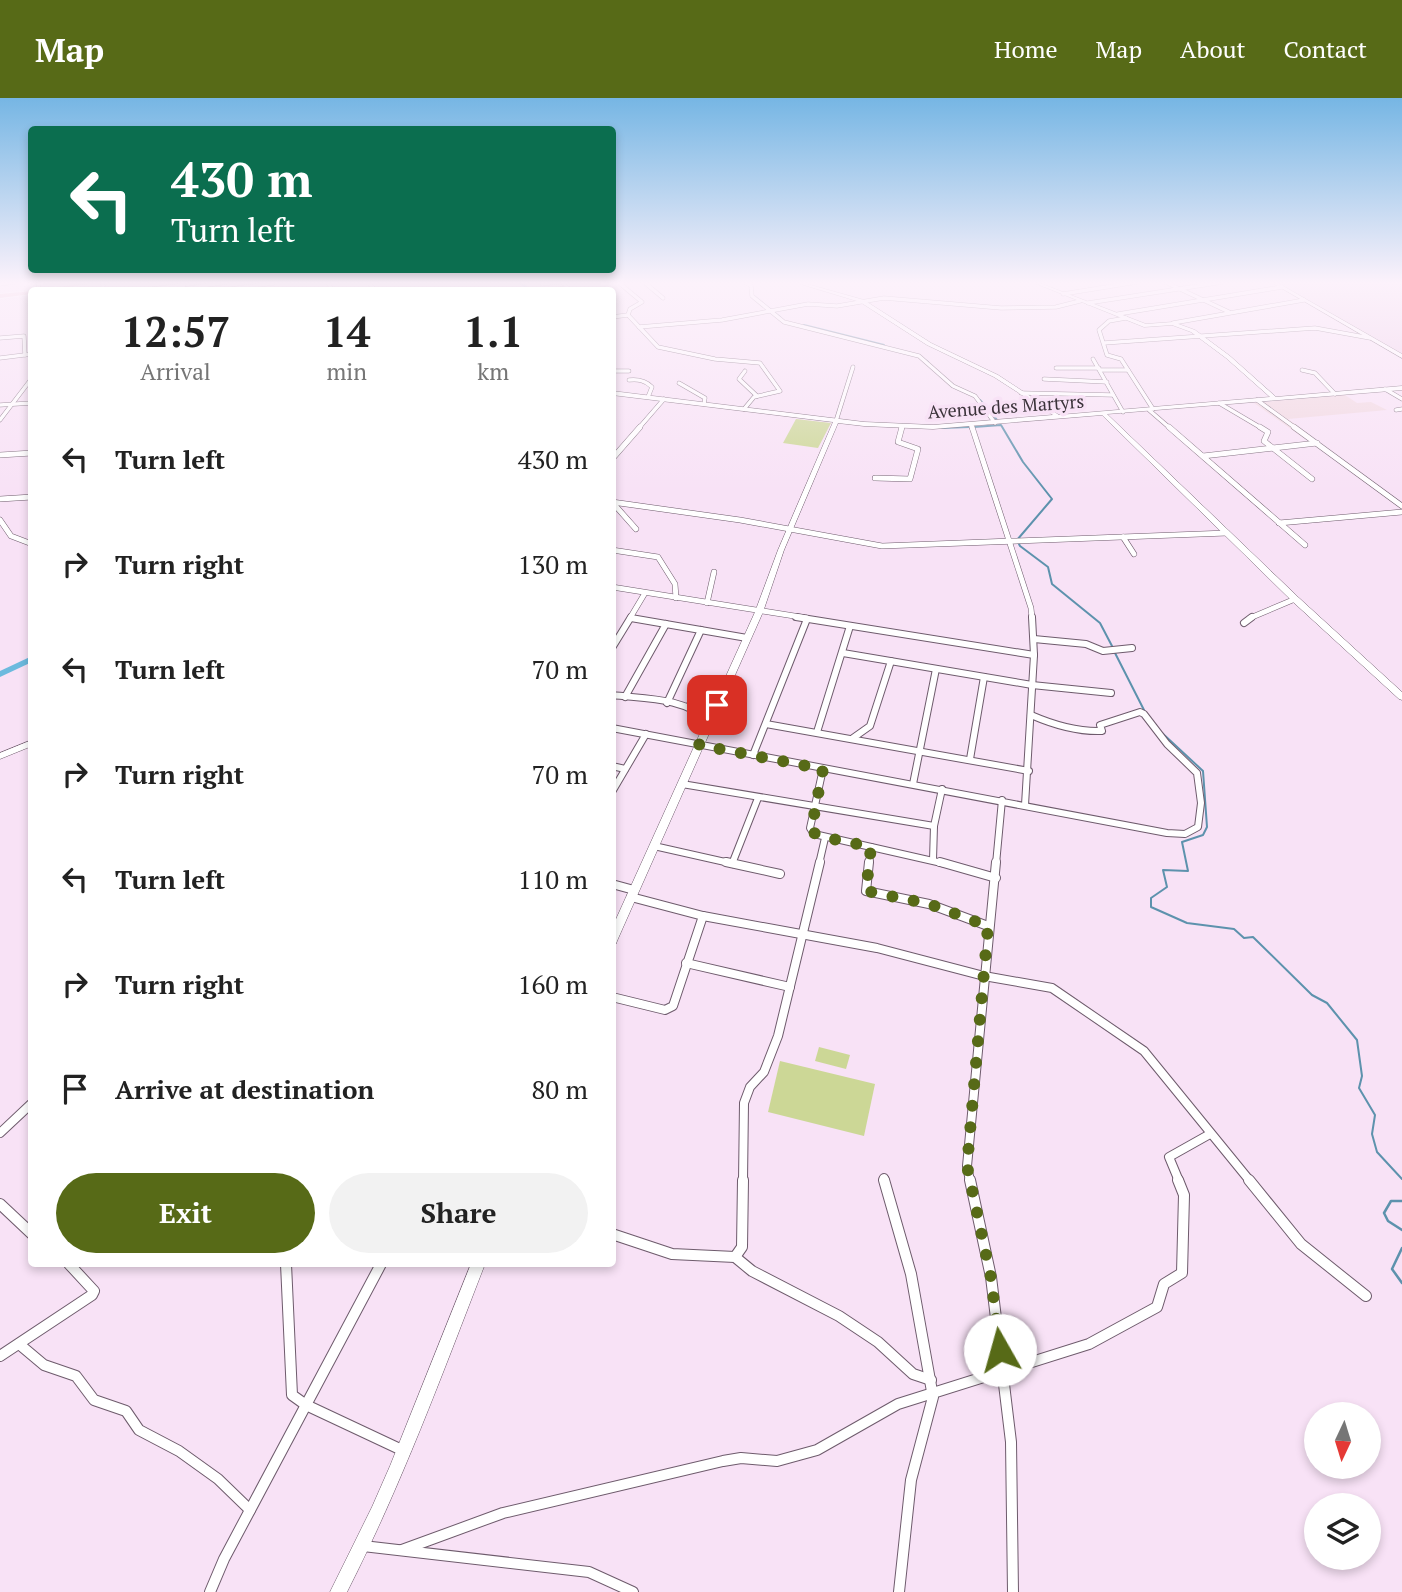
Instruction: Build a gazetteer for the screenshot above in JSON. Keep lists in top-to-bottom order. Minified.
{"streets":{"street":["Avenue des Martyrs"]},"north":"bottom","page":{"header":"Map","nav":["Home","Map","About","Contact"],"turn":["430 m","Turn left"],"eta":["12:57","Arrival","14","min","1.1","km"],"list":[{"name":"Turn left","value":"430 m"},{"name":"Turn right","value":"130 m"},{"name":"Turn left","value":"70 m"},{"name":"Turn right","value":"70 m"},{"name":"Turn left","value":"110 m"},{"name":"Turn right","value":"160 m"},{"name":"Arrive at destination","value":"80 m"}],"buttons":["Exit","Share"]}}
